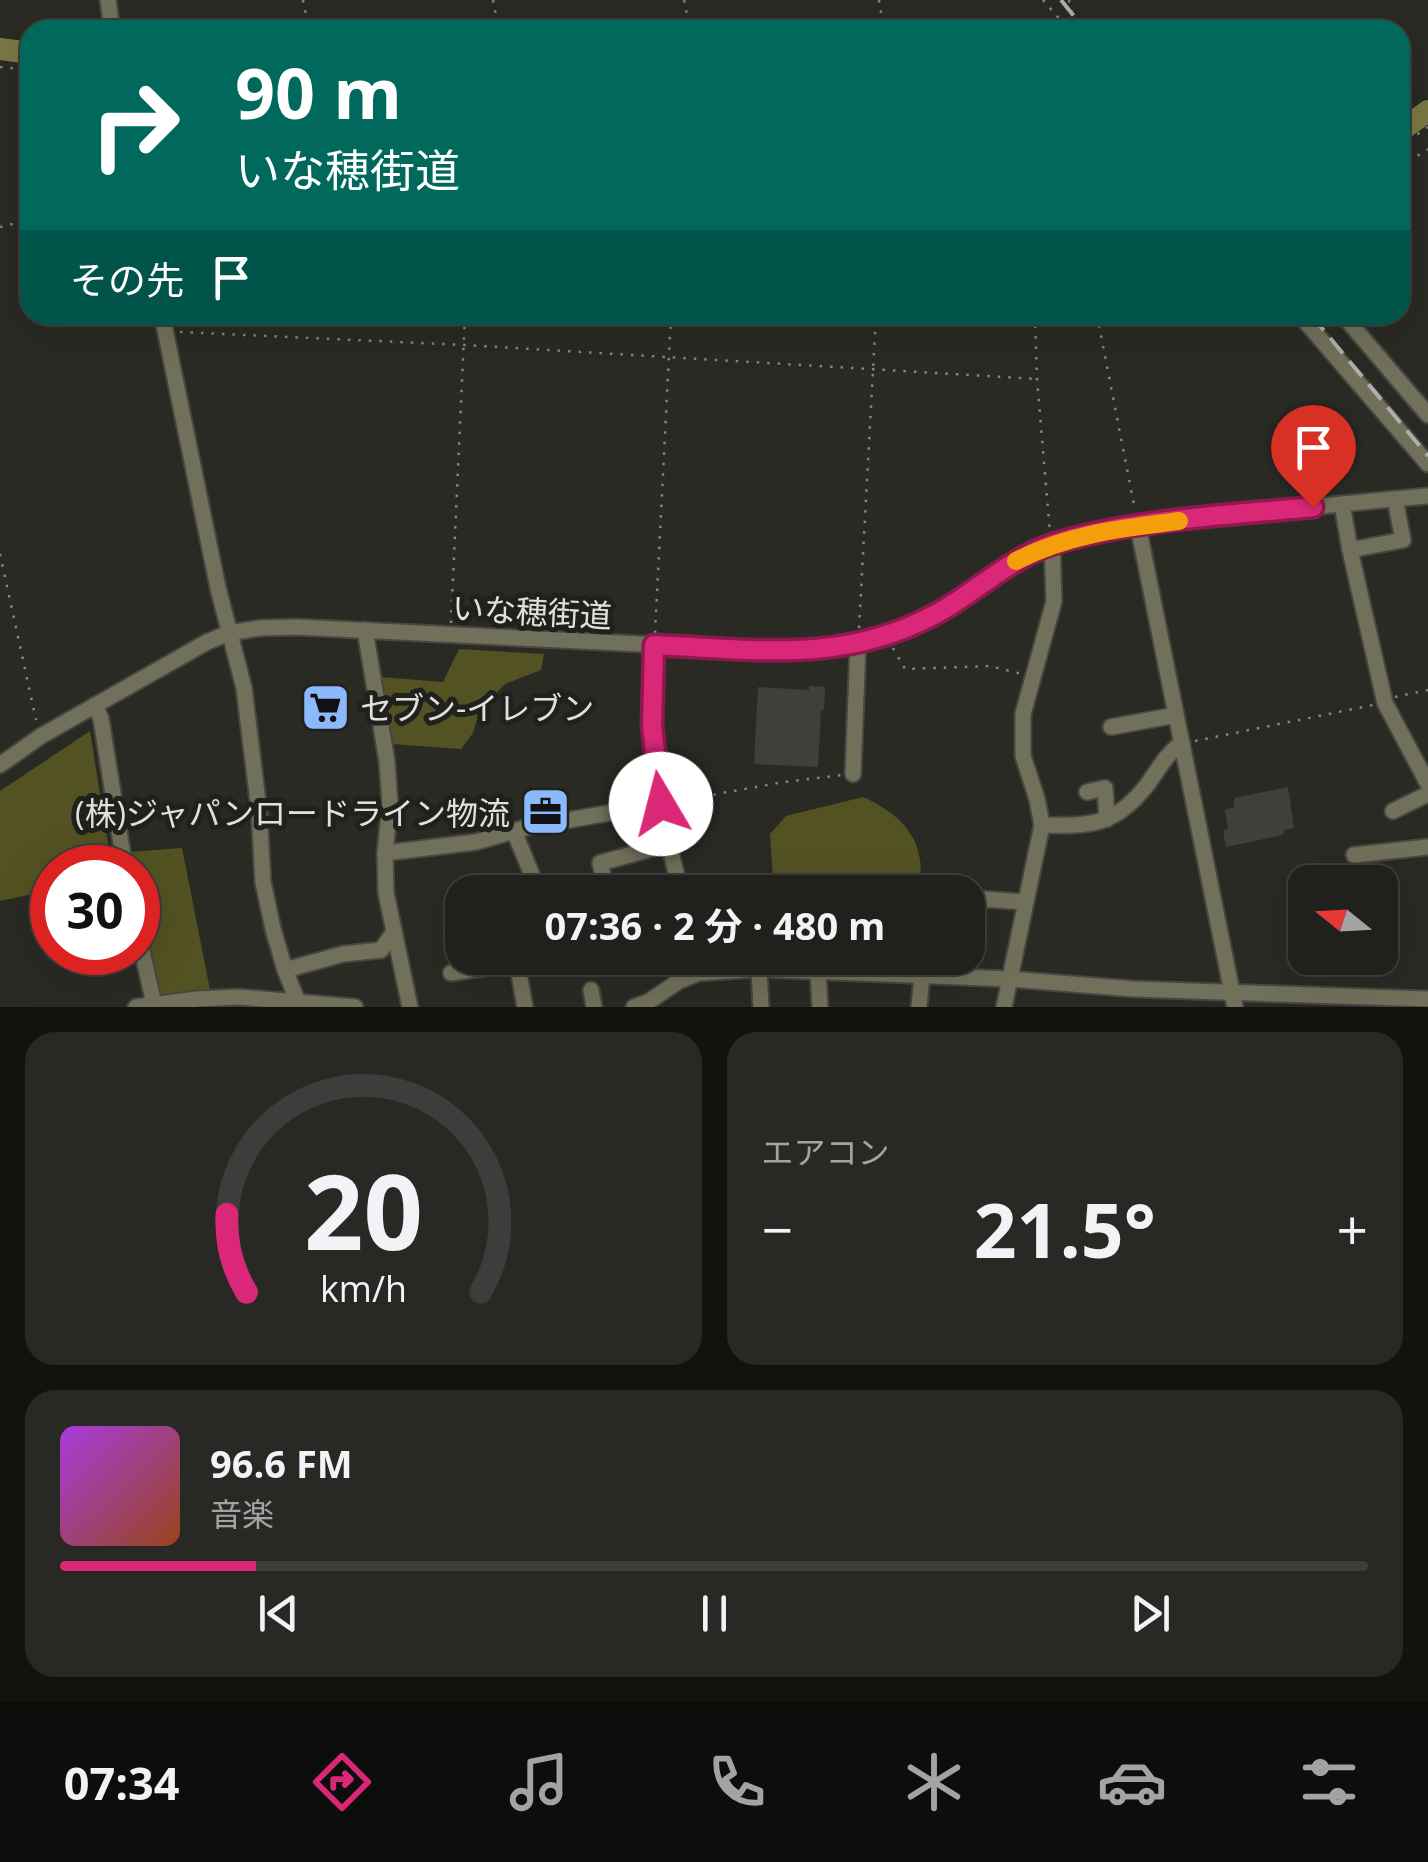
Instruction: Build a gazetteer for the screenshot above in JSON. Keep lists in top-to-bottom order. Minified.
{"streets":{"street":["いな穂街道"]},"places":{"supermarket":["セブン-イレブン"],"office":["(株)ジャパンロードライン物流"]},"north":"left","page":{"turn":["90 m","いな穂街道"],"then":"その先","limit":"30","trip":"07:36 · 2 分 · 480 m","tile":"エアコン","heat":["−","21.5°","+"],"song":["96.6 FM","音楽"],"tabs":"07:34","gauge":["20","km/h"]}}
